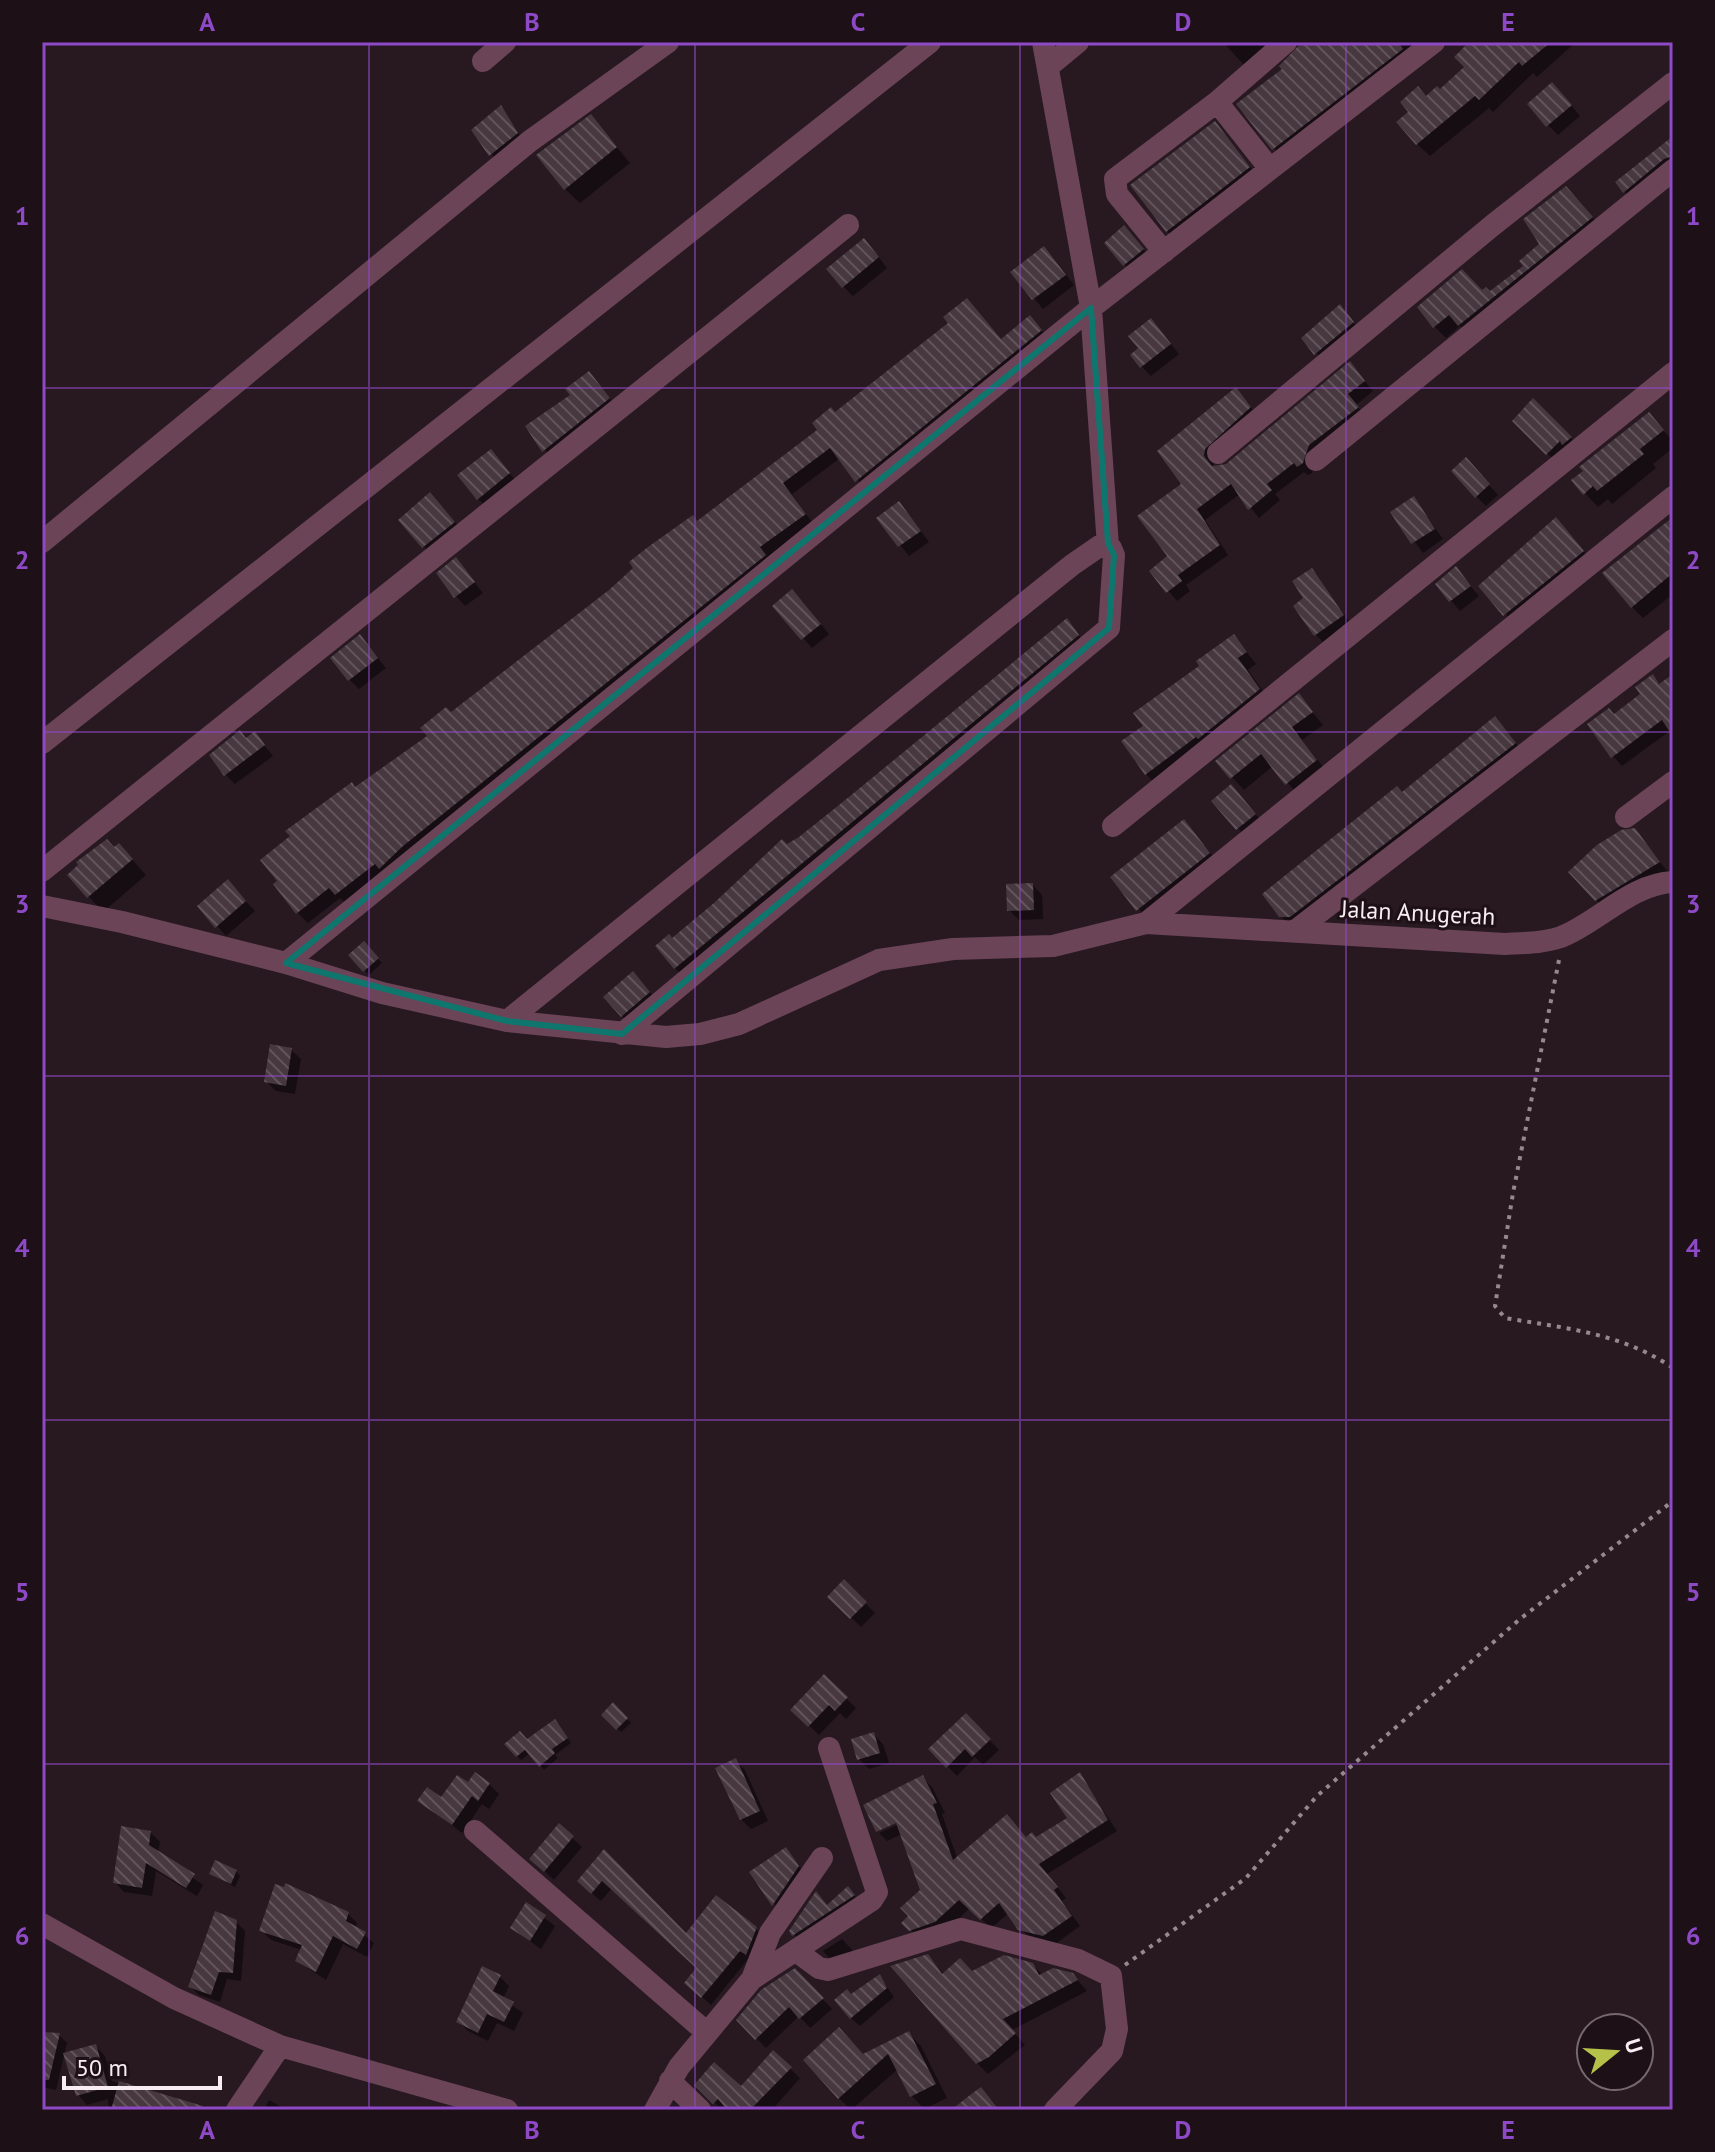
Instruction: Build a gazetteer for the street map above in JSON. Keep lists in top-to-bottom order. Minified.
{"streets":{"street":["Jalan Anugerah"]},"scale_bar":"50 m","north":"right","grid":{"columns":["A","B","C","D","E"],"rows":["1","2","3","4","5","6"]}}
